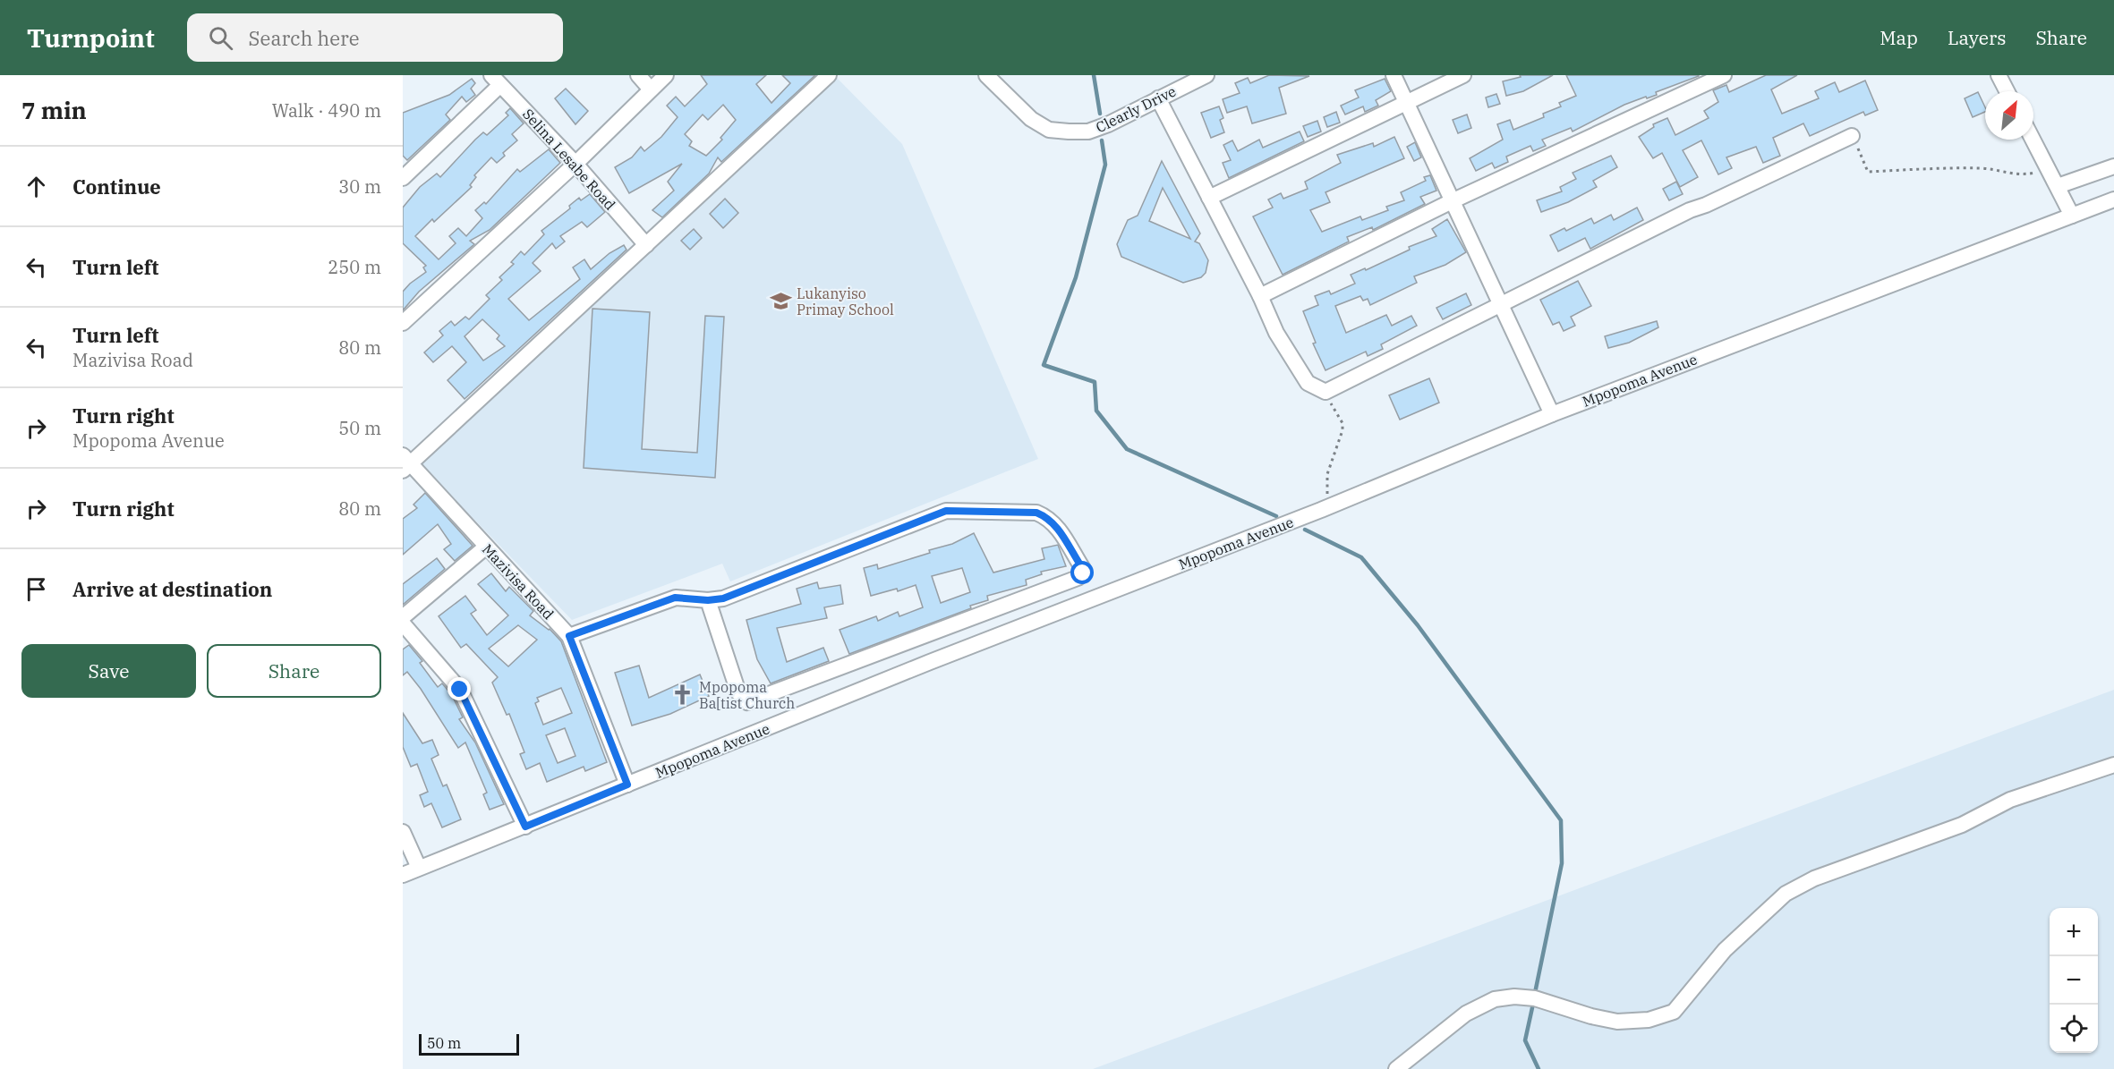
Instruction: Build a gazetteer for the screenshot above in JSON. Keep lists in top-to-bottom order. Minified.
{"streets":{"street":["Clearly Drive","Selina Lesabe Road","Mpopoma Avenue","Mazivisa Road"]},"crossings":[["Mpopoma Avenue","Mazivisa Road"]],"places":{"school or university":["Lukanyiso Primay School"],"church":["Mpopoma Ba[tist Church"]},"scale_bar":"50 m","north":"top right","page":{"header":"Turnpoint","search":"Search here","nav":["Map","Layers","Share"],"heading":["7 min","Walk · 490 m"],"list":[["Continue","30 m"],["Turn left","250 m"],["Turn left","Mazivisa Road","80 m"],["Turn right","Mpopoma Avenue","50 m"],["Turn right","80 m"],"Arrive at destination"],"buttons":["Save","Share"],"map_buttons":["+","−"],"scale":"50 m"}}
